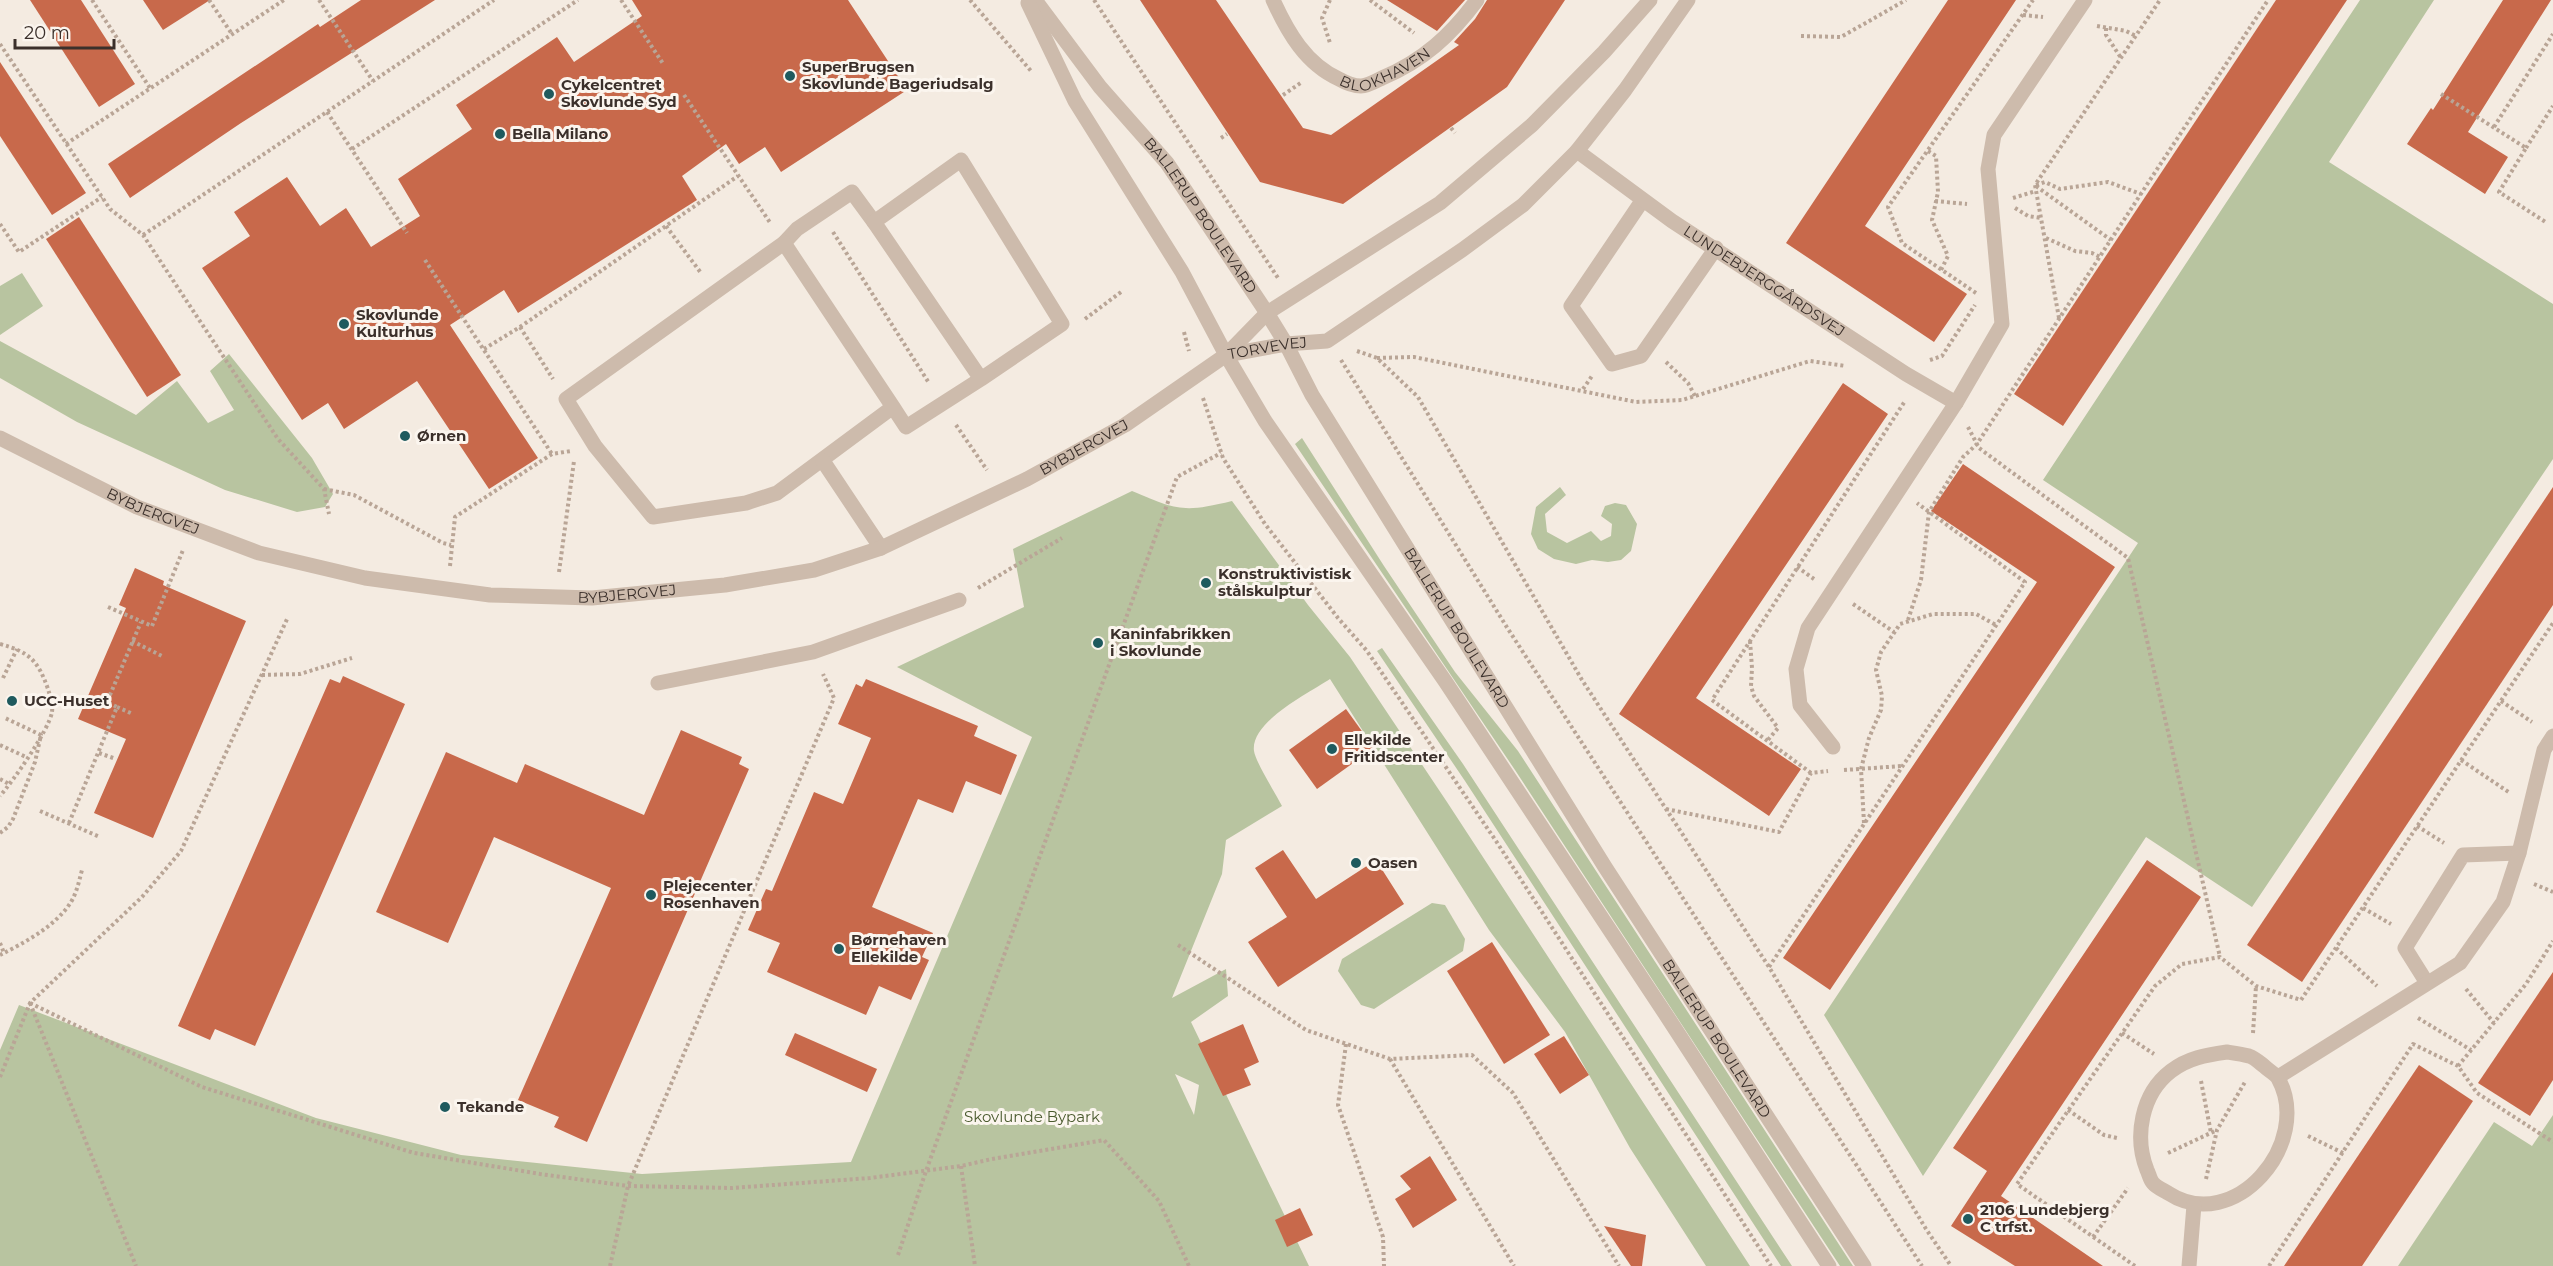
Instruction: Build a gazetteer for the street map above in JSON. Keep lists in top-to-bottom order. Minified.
{"streets":{"street":["BLOKHAVEN","BALLERUP BOULEVARD","LUNDEBJERGGÅRDSVEJ","TORVEVEJ","BYBJERGVEJ"]},"crossings":[["BALLERUP BOULEVARD","TORVEVEJ"],["BALLERUP BOULEVARD","BYBJERGVEJ"],["LUNDEBJERGGÅRDSVEJ","TORVEVEJ"],["TORVEVEJ","BYBJERGVEJ"]],"parks":["Skovlunde Bypark"],"places":["SuperBrugsen Skovlunde Bageriudsalg","Cykelcentret Skovlunde Syd","Bella Milano","Skovlunde Kulturhus","Ørnen","Konstruktivistisk stålskulptur","Kaninfabrikken i Skovlunde","UCC-Huset","Ellekilde Fritidscenter","Oasen","Plejecenter Rosenhaven","Børnehaven Ellekilde","Tekande","2106 Lundebjerg C trfst."],"scale_bar":"20 m"}
